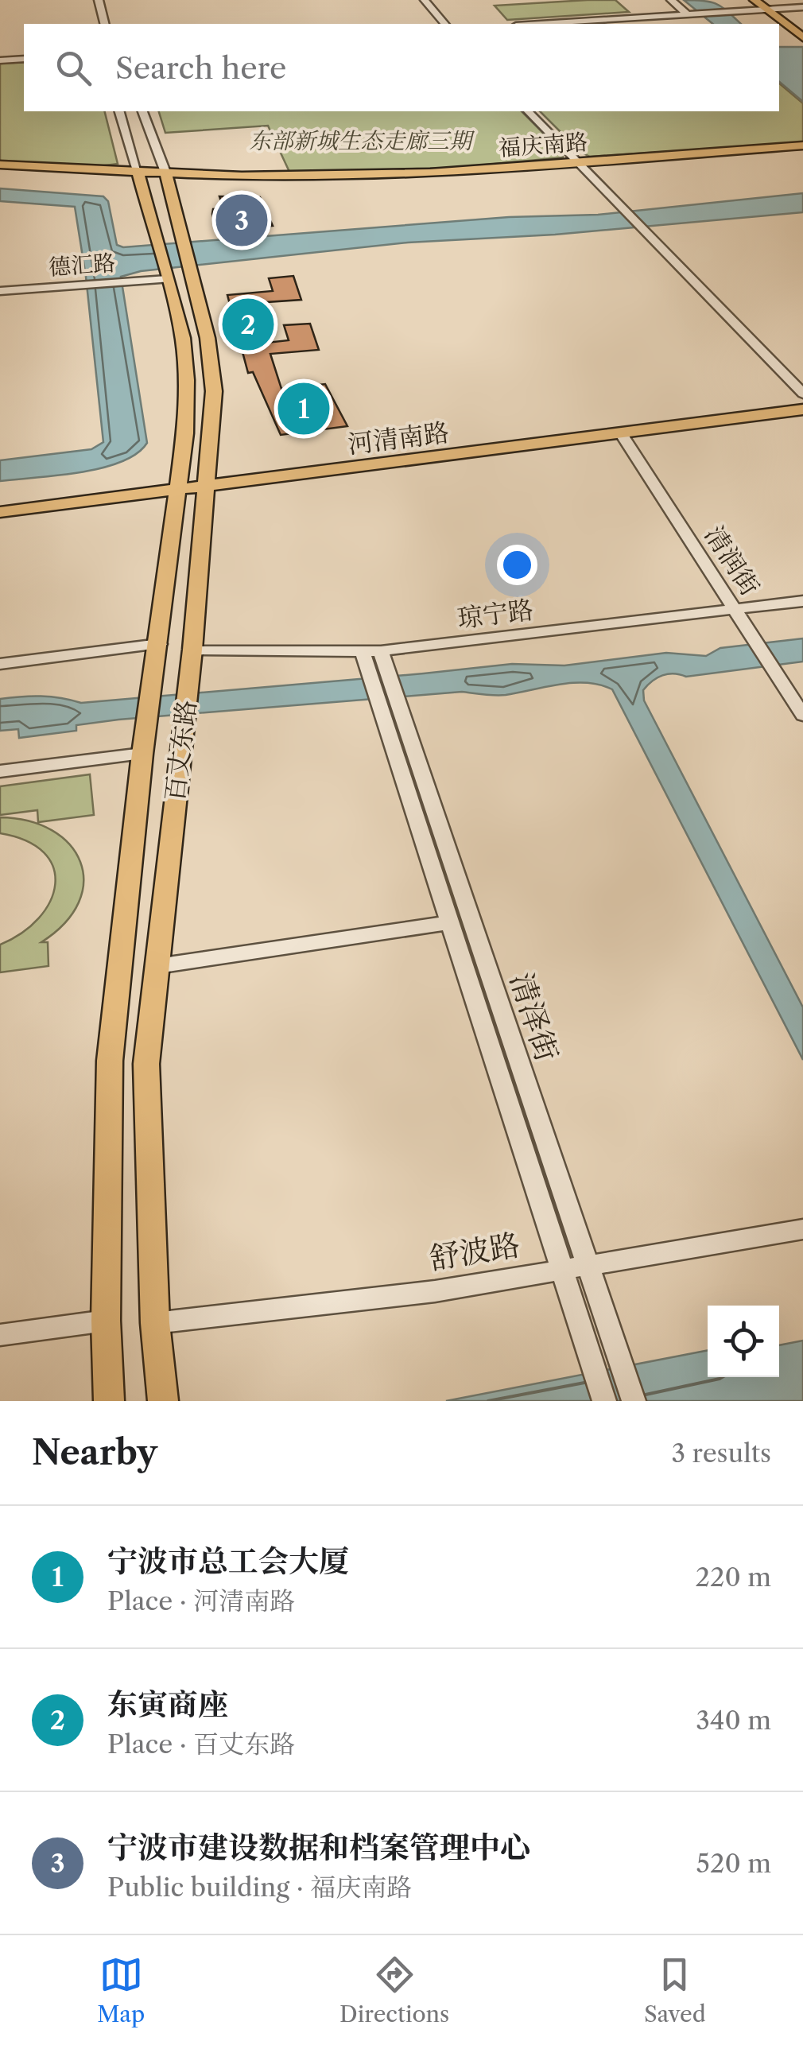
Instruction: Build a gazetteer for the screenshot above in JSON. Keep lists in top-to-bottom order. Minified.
{"streets":{"main road":["福庆南路","河清南路","百丈东路"],"street":["德汇路","清润街","琼宁路","清泽街","舒波路"]},"crossings":[["福庆南路","百丈东路"],["德汇路","百丈东路"],["河清南路","清润街"],["河清南路","百丈东路"],["清润街","琼宁路"],["琼宁路","百丈东路"],["琼宁路","清泽街"],["百丈东路","舒波路"],["清泽街","舒波路"]],"parks":["东部新城生态走廊三期"],"page":{"search":"Search here","pins":["3","2","1"],"heading":["Nearby","3 results"],"list":[{"mark":"1","name":"宁波市总工会大厦","note":"Place · 河清南路","value":"220 m"},{"mark":"2","name":"东寅商座","note":"Place · 百丈东路","value":"340 m"},{"mark":"3","name":"宁波市建设数据和档案管理中心","note":"Public building · 福庆南路","value":"520 m"}],"nav":["Map","Directions","Saved"]}}
